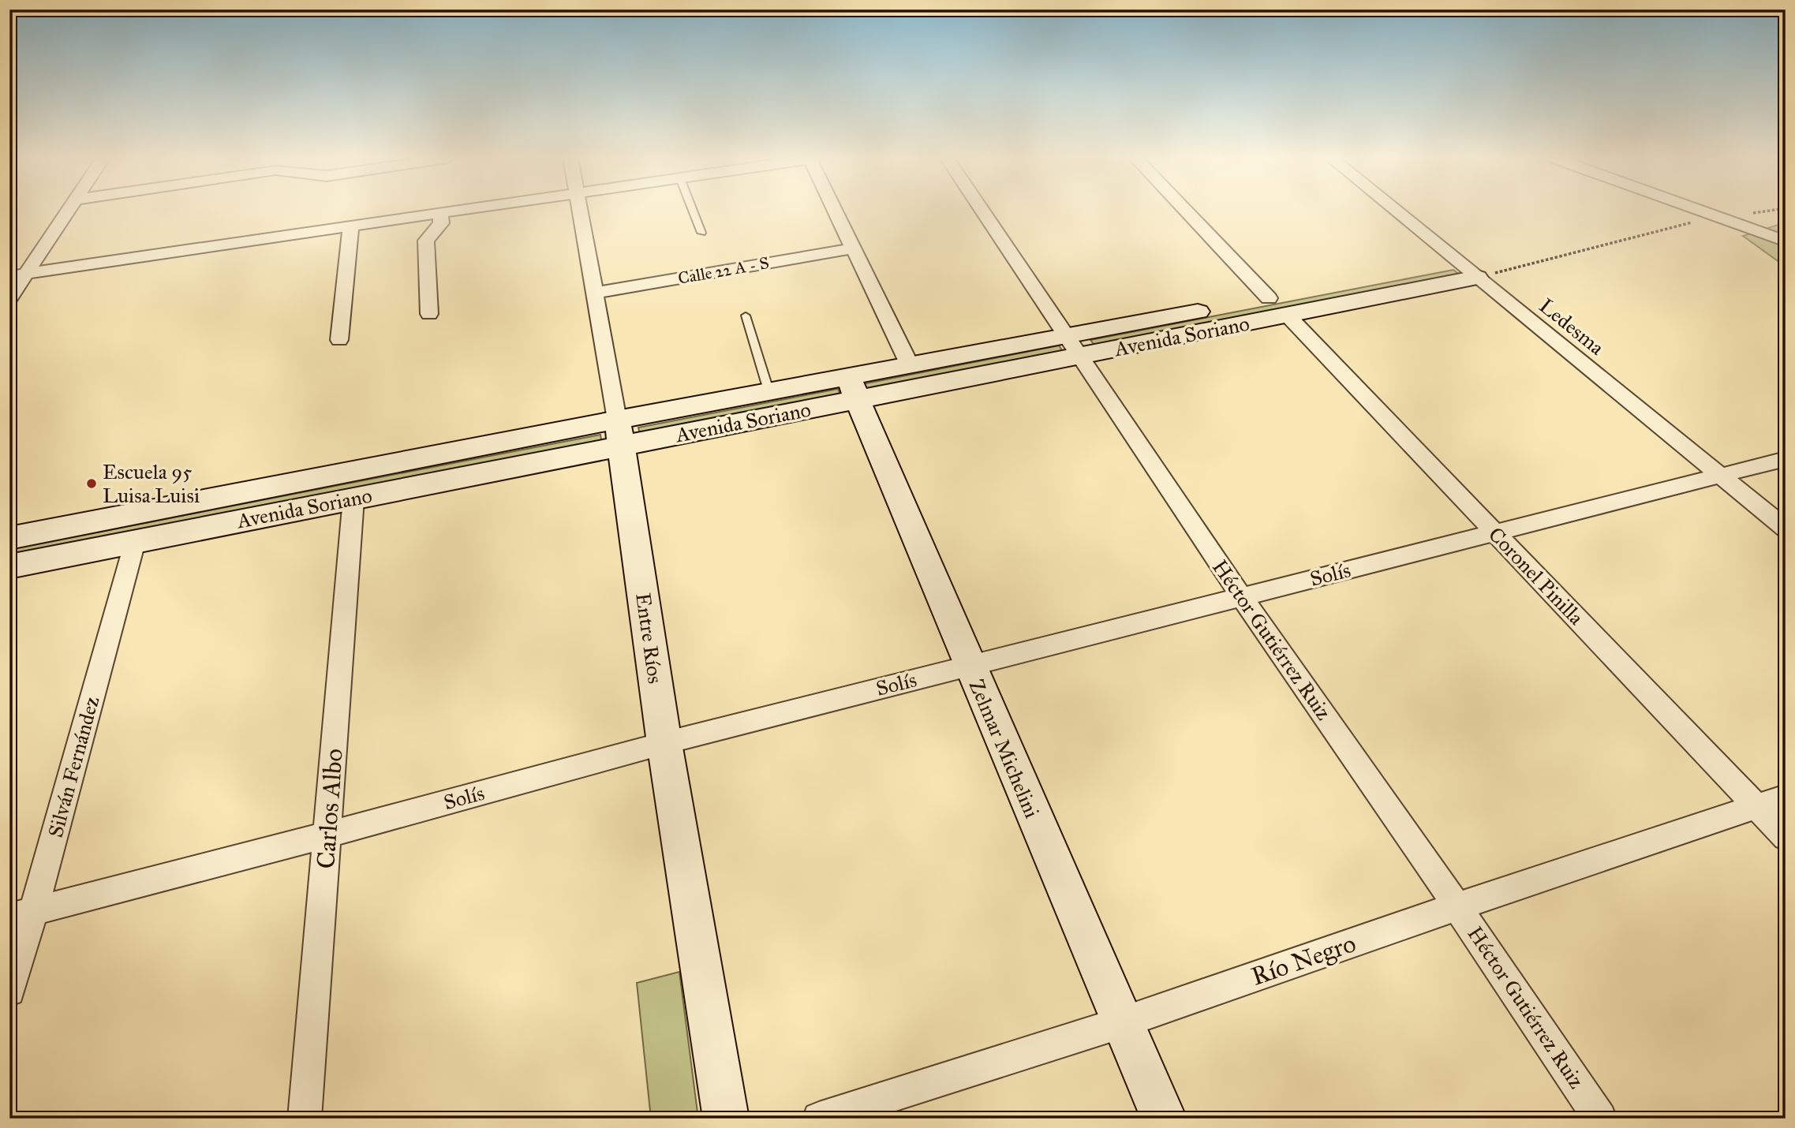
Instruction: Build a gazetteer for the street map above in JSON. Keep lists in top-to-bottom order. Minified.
{"streets":{"street":["Calle 22 A - S","Ledesma","Avenida Soriano","Solís","Coronel Pinilla","Entre Ríos","Héctor Gutiérrez Ruiz","Zelmar Michelini","Silván Fernández","Carlos Albo","Río Negro"]},"crossings":[["Calle 22 A - S","Entre Ríos"],["Ledesma","Avenida Soriano"],["Ledesma","Solís"],["Avenida Soriano","Coronel Pinilla"],["Avenida Soriano","Entre Ríos"],["Avenida Soriano","Héctor Gutiérrez Ruiz"],["Avenida Soriano","Zelmar Michelini"],["Avenida Soriano","Silván Fernández"],["Avenida Soriano","Carlos Albo"],["Solís","Coronel Pinilla"],["Solís","Entre Ríos"],["Solís","Héctor Gutiérrez Ruiz"],["Solís","Zelmar Michelini"],["Solís","Silván Fernández"],["Solís","Carlos Albo"],["Coronel Pinilla","Río Negro"],["Héctor Gutiérrez Ruiz","Río Negro"],["Zelmar Michelini","Río Negro"]],"places":["Escuela 95 Luisa Luisi"]}
